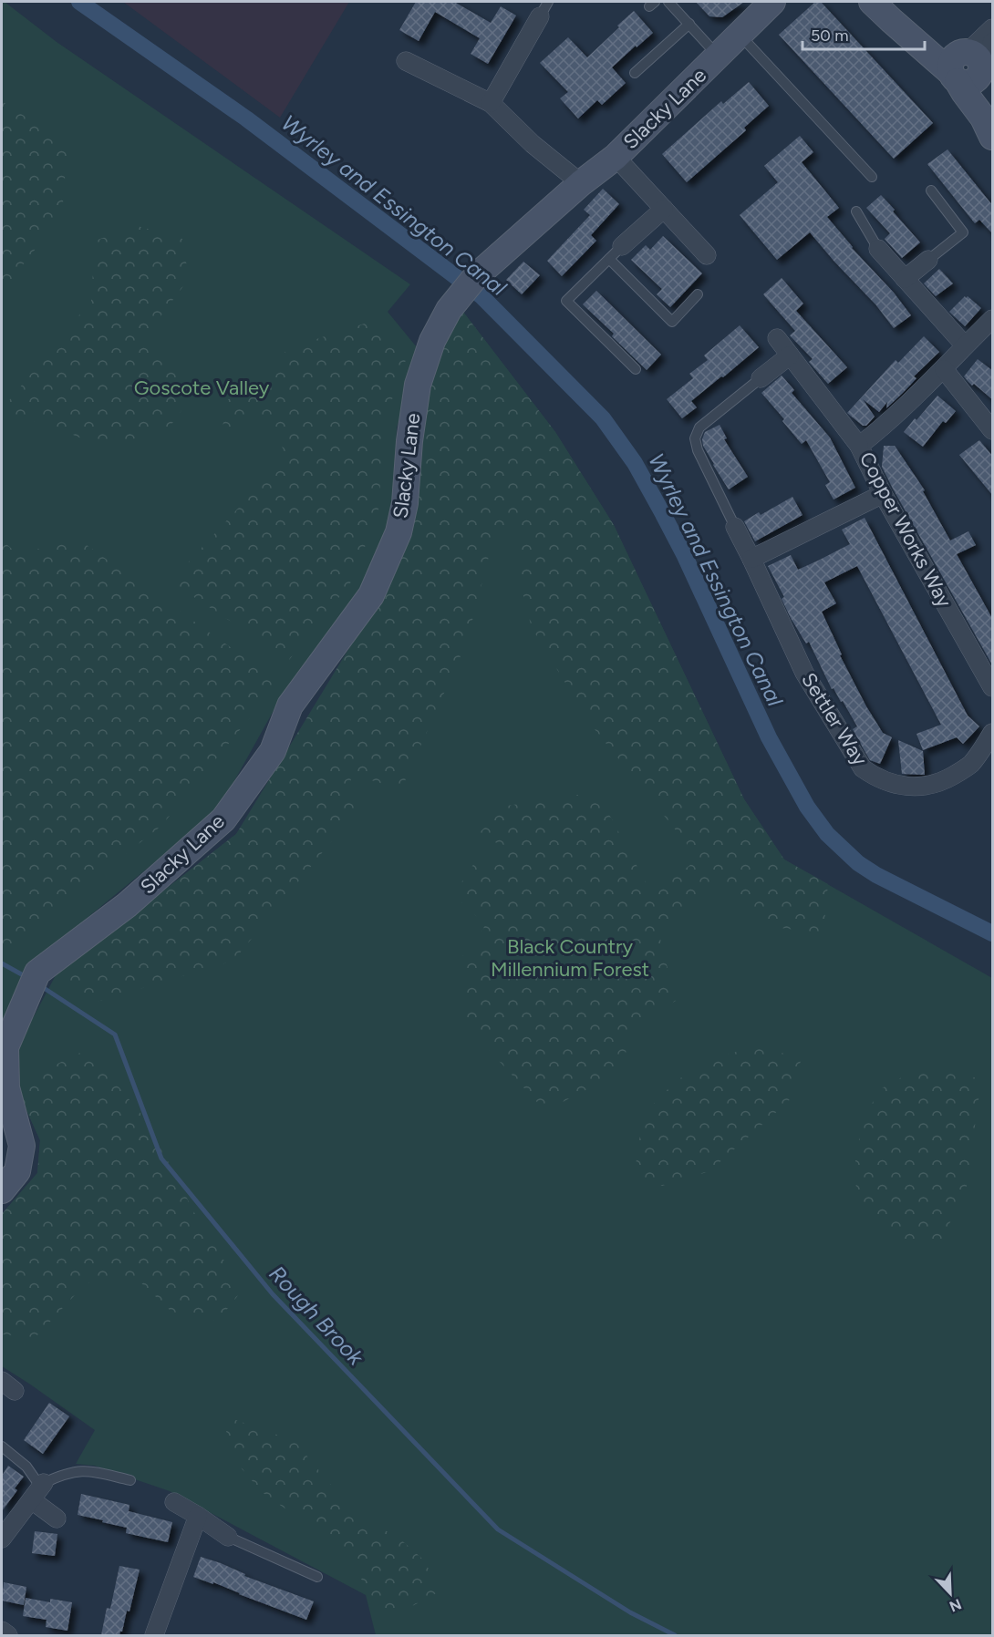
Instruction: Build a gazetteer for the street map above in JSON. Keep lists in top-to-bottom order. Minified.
{"streets":{"street":["Slacky Lane","Copper Works Way","Settler Way"]},"water":["Wyrley and Essington Canal","Rough Brook"],"parks":["Goscote Valley","Black Country Millennium Forest"],"scale_bar":"50 m","north":"bottom right"}
